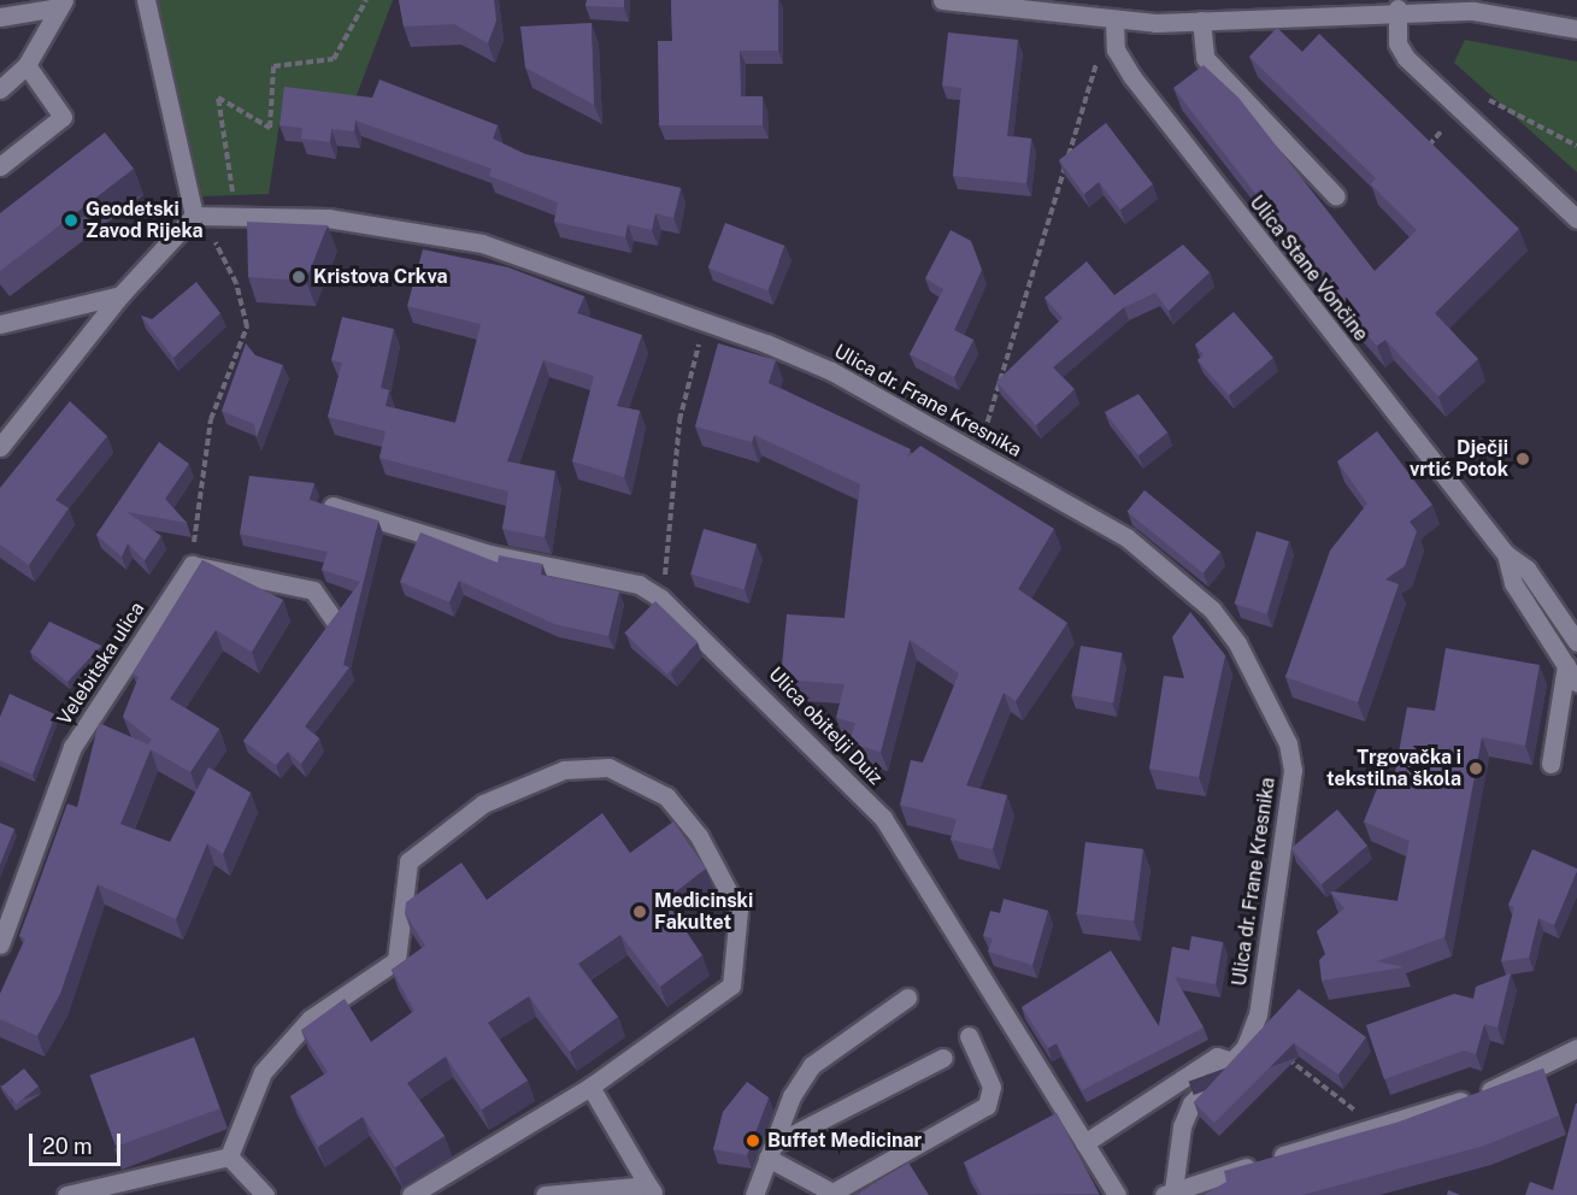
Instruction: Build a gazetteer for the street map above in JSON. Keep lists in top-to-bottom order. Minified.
{"streets":{"street":["Ulica Stane Vončine","Ulica dr. Frane Kresnika","Velebitska ulica","Ulica obitelji Duiz"]},"places":["Geodetski Zavod Rijeka","Kristova Crkva","Dječji vrtić Potok","Trgovačka i tekstilna škola","Medicinski Fakultet","Buffet Medicinar"],"scale_bar":"20 m"}
